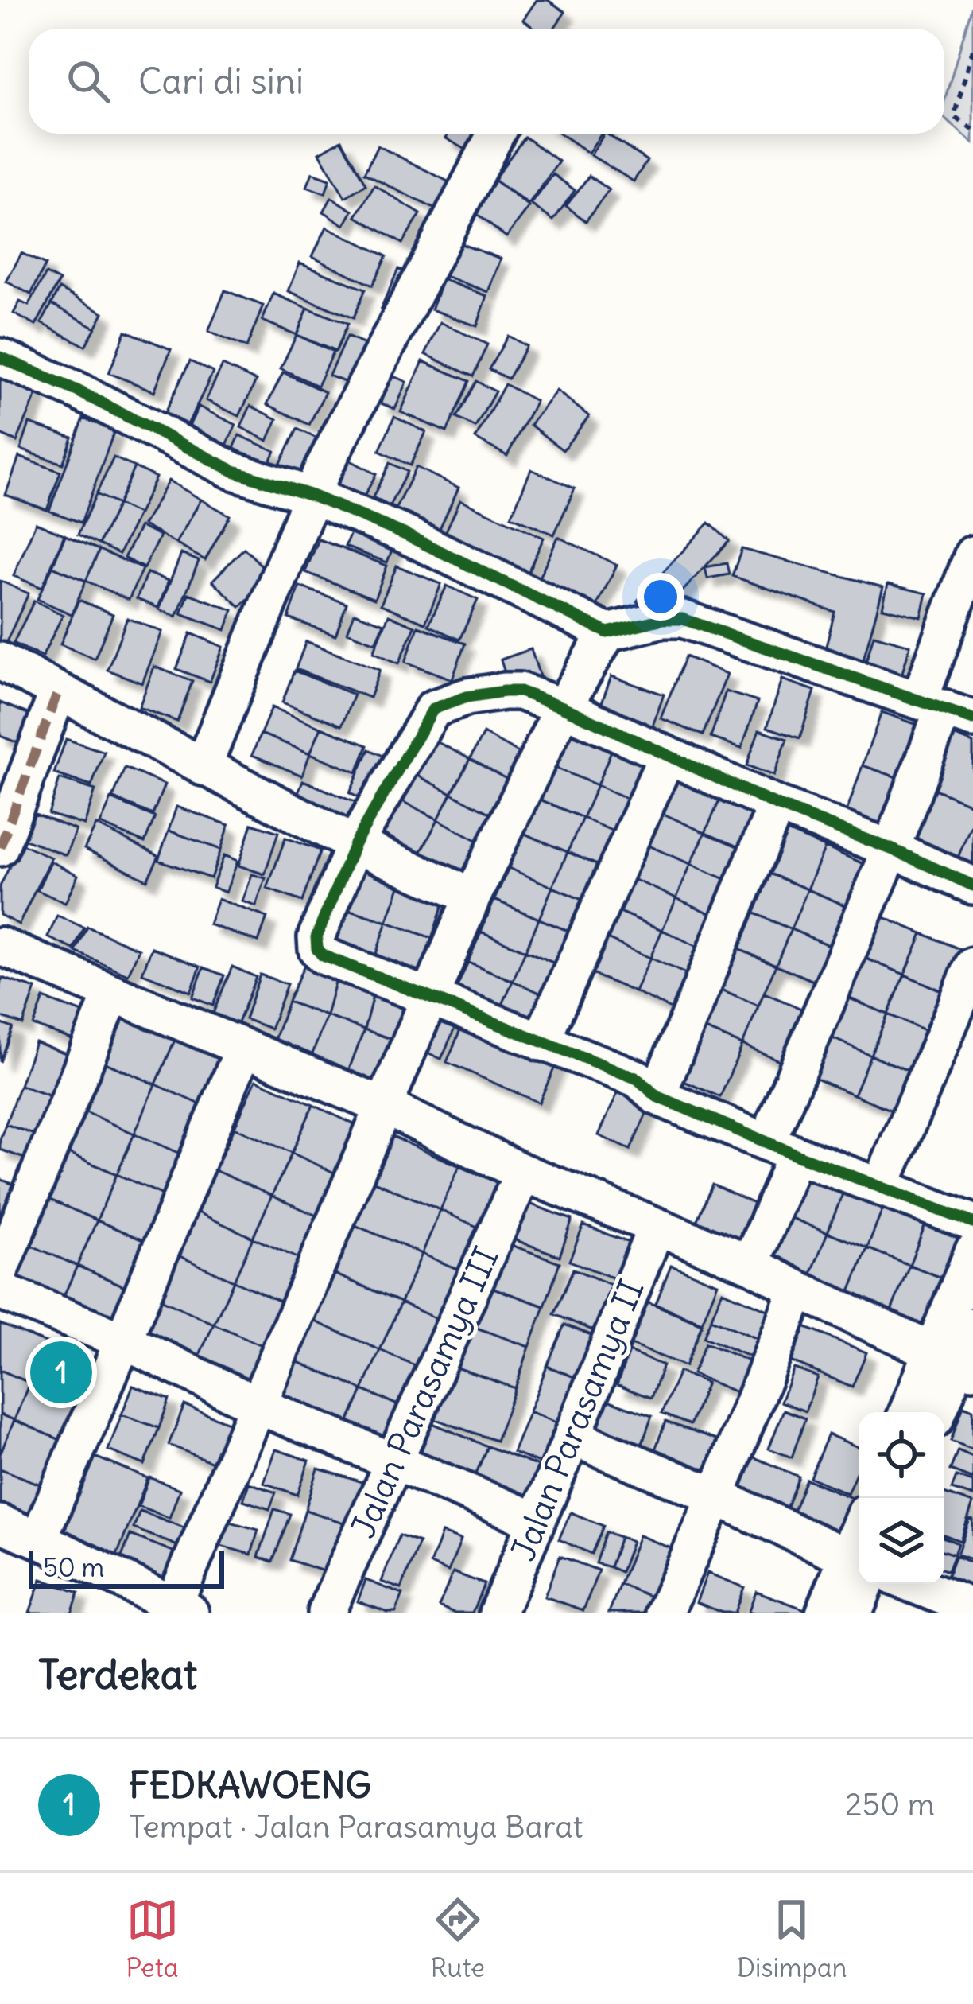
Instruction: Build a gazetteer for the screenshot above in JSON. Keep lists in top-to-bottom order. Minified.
{"streets":{"street":["Jalan Parasamya III","Jalan Parasamya II"]},"scale_bar":"50 m","page":{"search":"Cari di sini","pins":"1","scale":"50 m","heading":"Terdekat","list":[{"mark":"1","name":"FEDKAWOENG","note":"Tempat · Jalan Parasamya Barat","value":"250 m"}],"nav":["Peta","Rute","Disimpan"]}}
